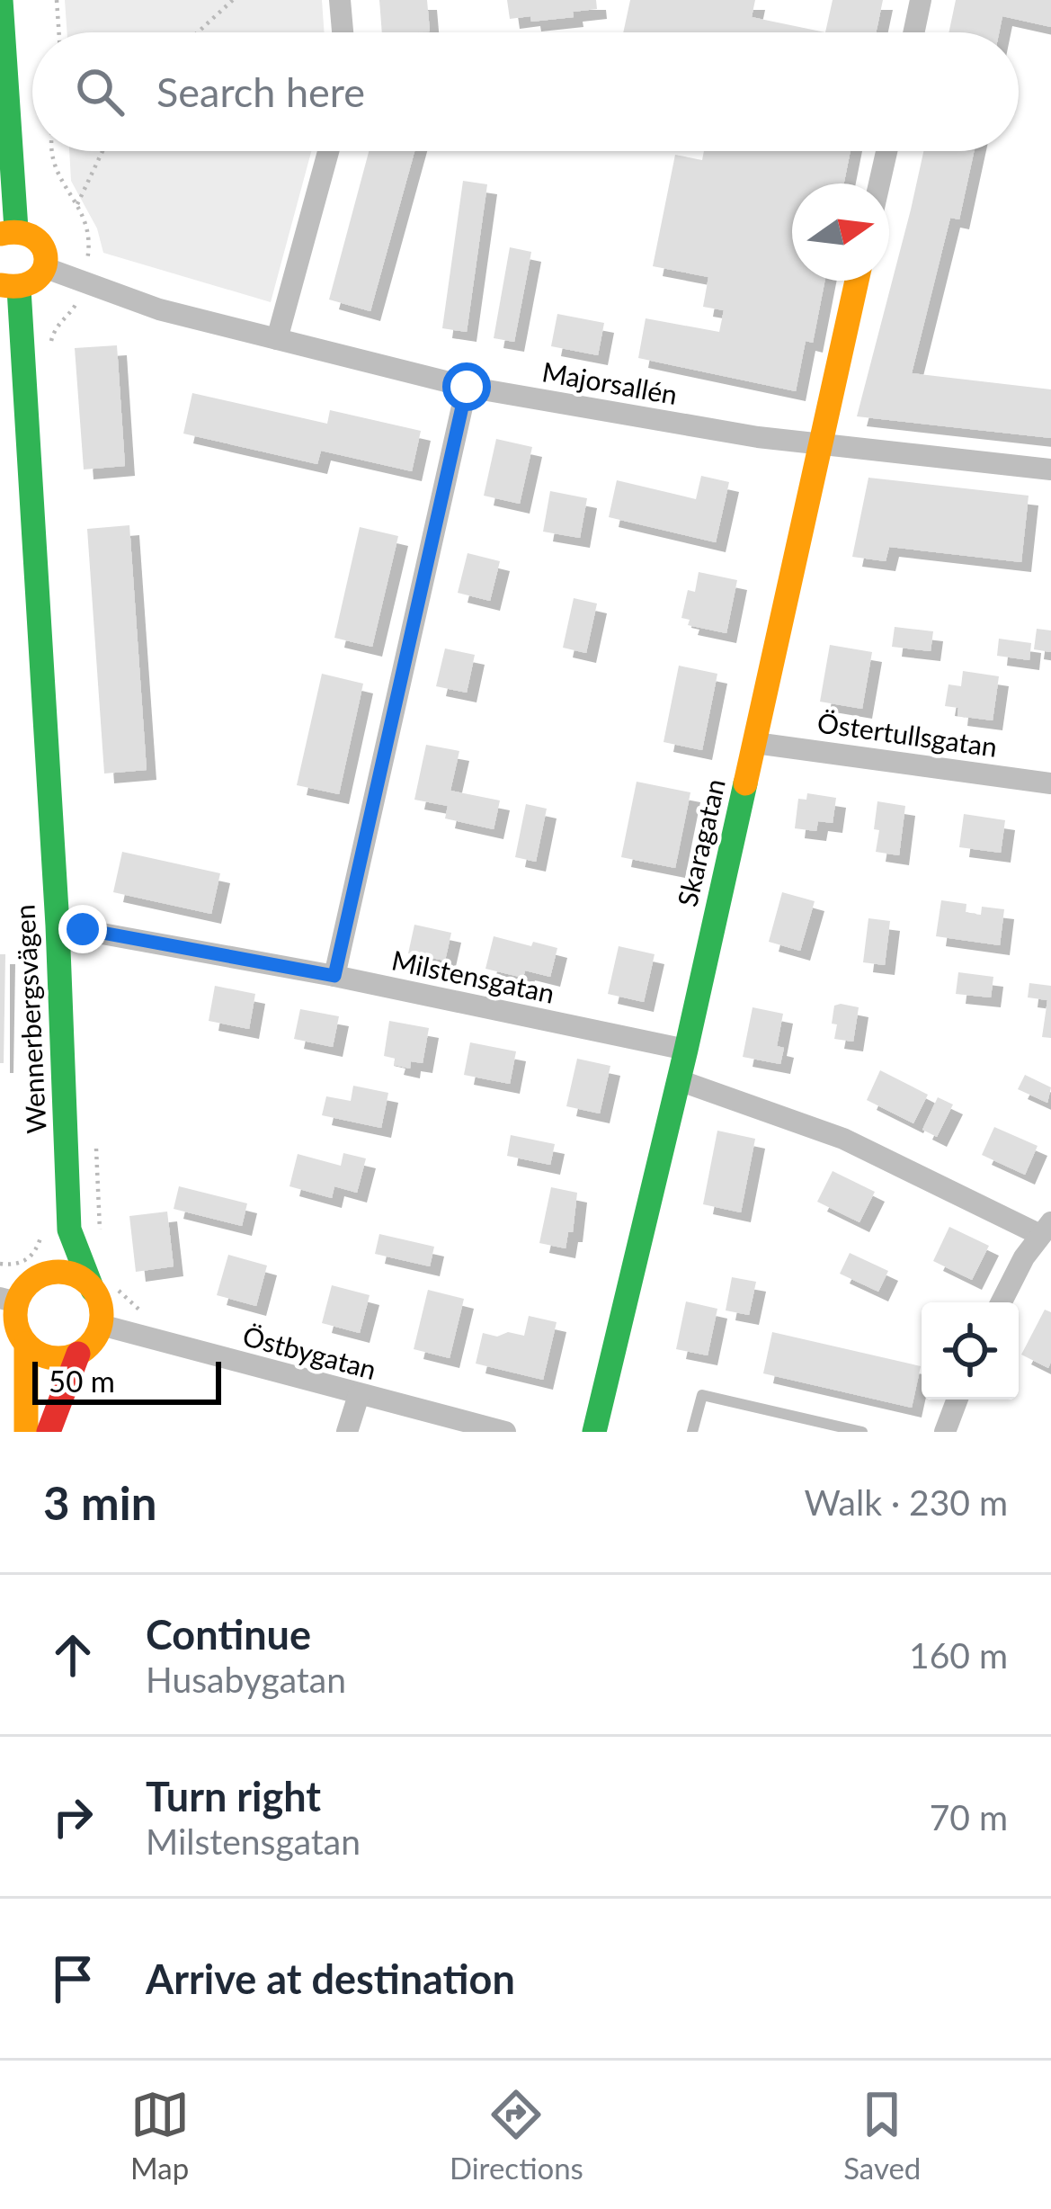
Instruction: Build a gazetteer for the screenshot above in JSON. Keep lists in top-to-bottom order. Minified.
{"streets":{"main road":["Skaragatan","Wennerbergsvägen"],"street":["Majorsallén","Östertullsgatan","Milstensgatan","Östbygatan"]},"crossings":[["Majorsallén","Skaragatan"],["Östertullsgatan","Skaragatan"],["Skaragatan","Milstensgatan"],["Milstensgatan","Wennerbergsvägen"],["Wennerbergsvägen","Östbygatan"]],"scale_bar":"50 m","north":"right","page":{"search":"Search here","scale":"50 m","heading":["3 min","Walk · 230 m"],"list":[["Continue","Husabygatan","160 m"],["Turn right","Milstensgatan","70 m"],"Arrive at destination"],"nav":["Map","Directions","Saved"]}}
